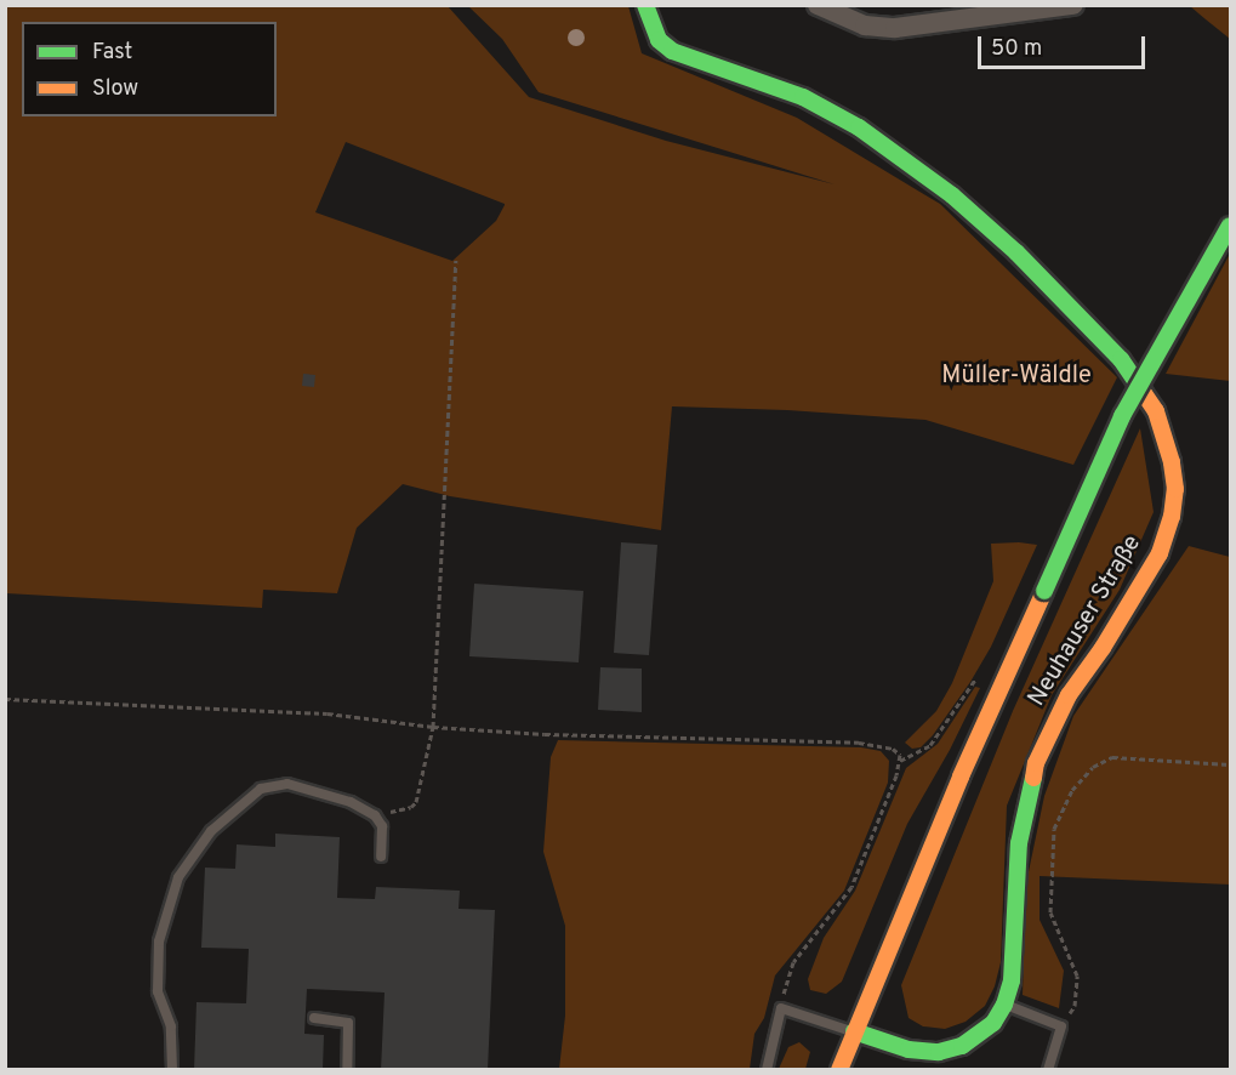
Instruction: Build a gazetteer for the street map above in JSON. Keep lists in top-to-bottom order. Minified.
{"streets":{"street":["Neuhauser Straße"]},"parks":["Müller-Wäldle"],"legend":["Fast","Slow"],"scale_bar":"50 m"}
